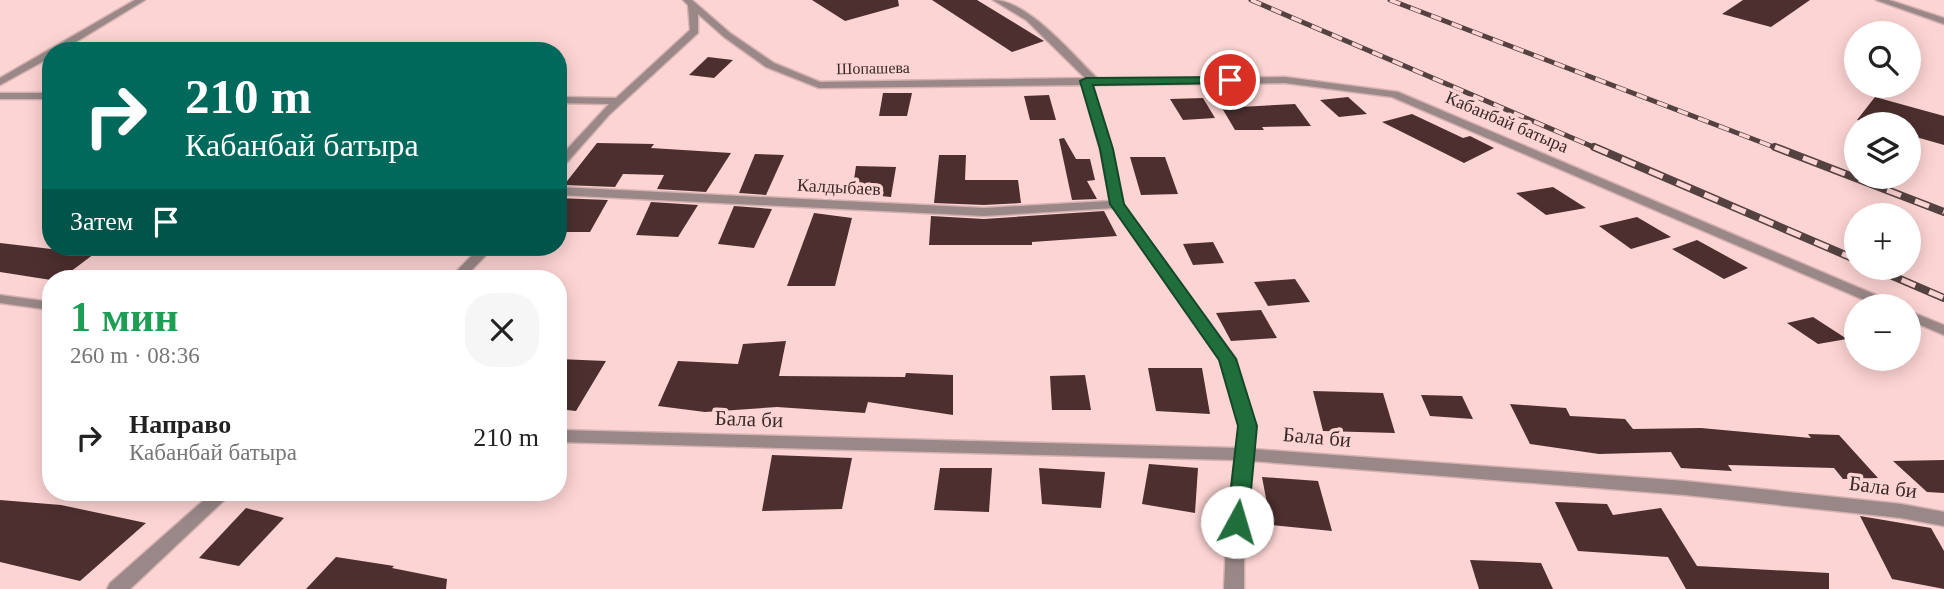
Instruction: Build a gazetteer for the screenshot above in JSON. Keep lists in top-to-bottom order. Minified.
{"streets":{"street":["Шопашева","Кабанбай батыра","Калдыбаев","Бала би"]},"crossings":[["Шопашева","Кабанбай батыра"]],"page":{"map_buttons":["+","−"],"turn":["210 m","Кабанбай батыра"],"then":"Затем","heading":["1 мин","260 m · 08:36"],"list":[{"name":"Направо","note":"Кабанбай батыра","value":"210 m"}]}}
